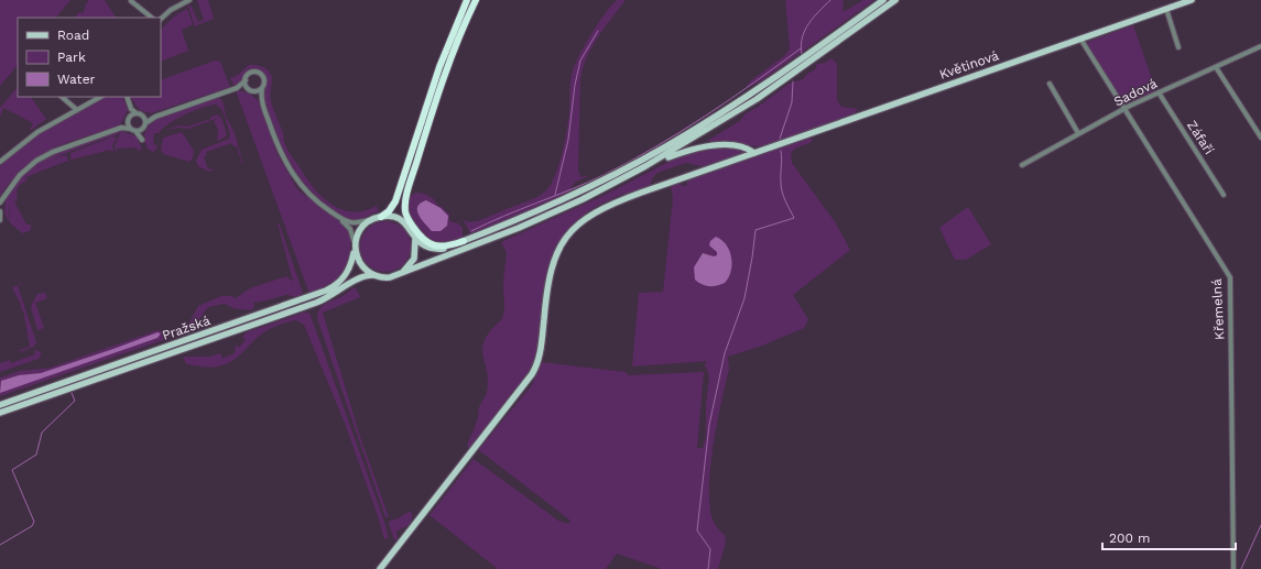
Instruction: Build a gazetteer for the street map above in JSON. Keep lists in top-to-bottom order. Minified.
{"streets":{"main road":["Květinová","Pražská"],"street":["Sadová","Záfaří","Křemelná"]},"crossings":[["Květinová","Křemelná"],["Sadová","Záfaří"],["Sadová","Křemelná"]],"legend":["Road","Park","Water"],"scale_bar":"200 m"}
